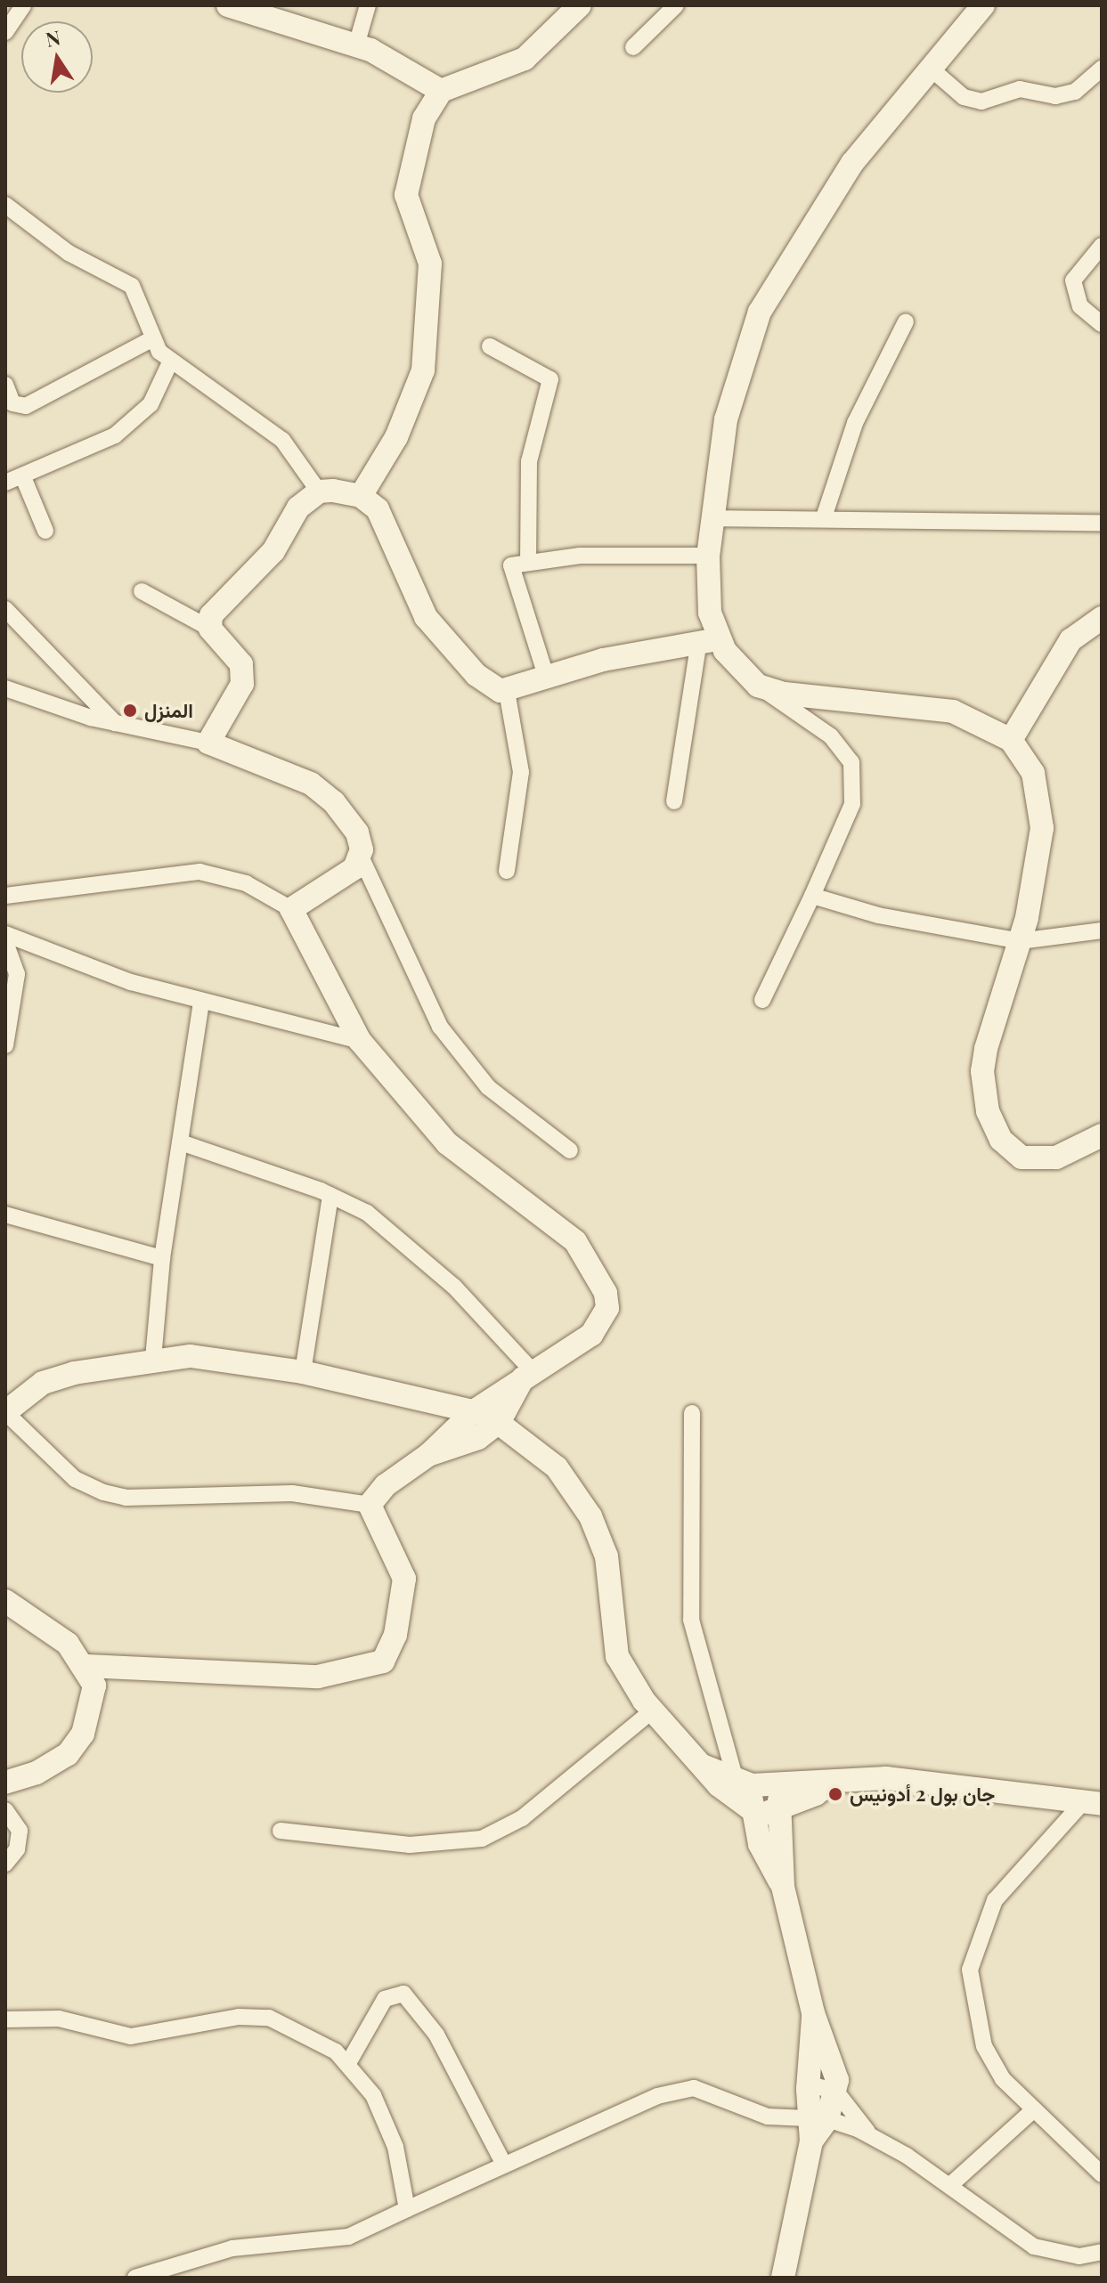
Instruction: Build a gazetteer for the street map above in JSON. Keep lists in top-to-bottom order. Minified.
{"places":["المنزل","جان بول 2 أدونيس"],"north":"top"}
